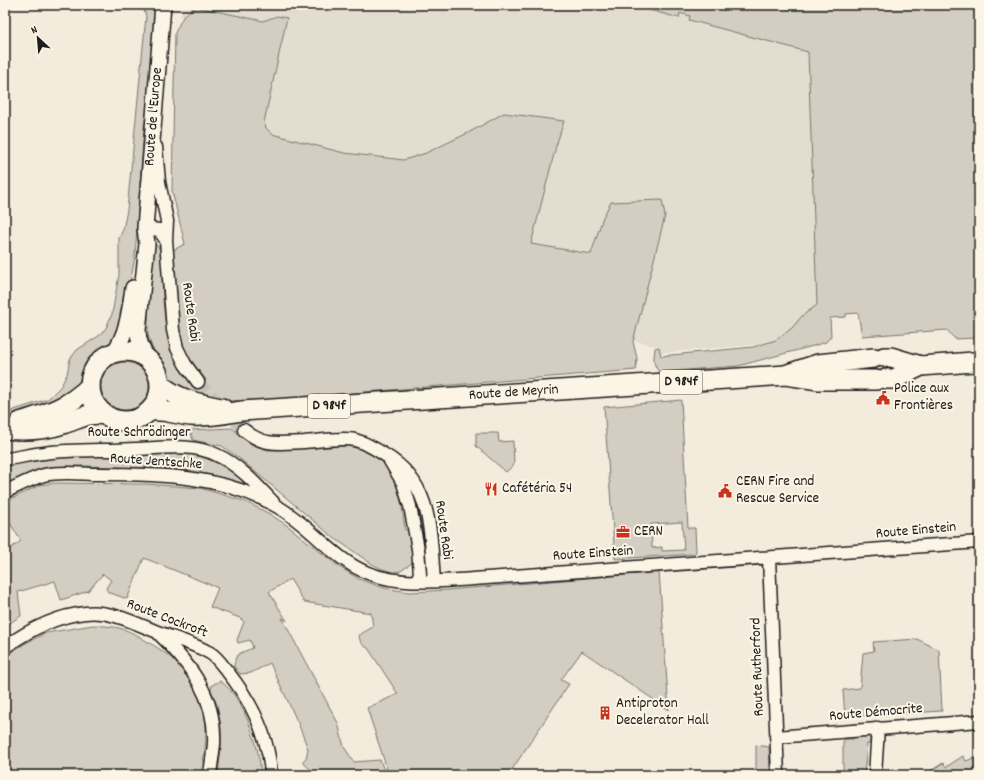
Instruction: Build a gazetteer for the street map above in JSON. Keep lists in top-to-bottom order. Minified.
{"streets":{"main road":["D 984f","Route de Meyrin"],"street":["Route de l'Europe","Route Rabi","Route Schrödinger","Route Jentschke","Route Einstein","Route Cockroft","Route Rutherford","Route Démocrite"]},"crossings":[["Route de l'Europe","Route Rabi"],["Route de l'Europe","Route de Meyrin"],["Route Rabi","Route Einstein"],["Route Schrödinger","Route Jentschke"],["Route Jentschke","Route Einstein"],["Route Einstein","Route Rutherford"],["Route Rutherford","Route Démocrite"]],"places":{"public building":["Police aux Frontières","CERN Fire and Rescue Service"],"restaurant":["Cafétéria 54"],"office":["CERN"],"building":["Antiproton Decelerator Hall"]},"north":"top left"}
